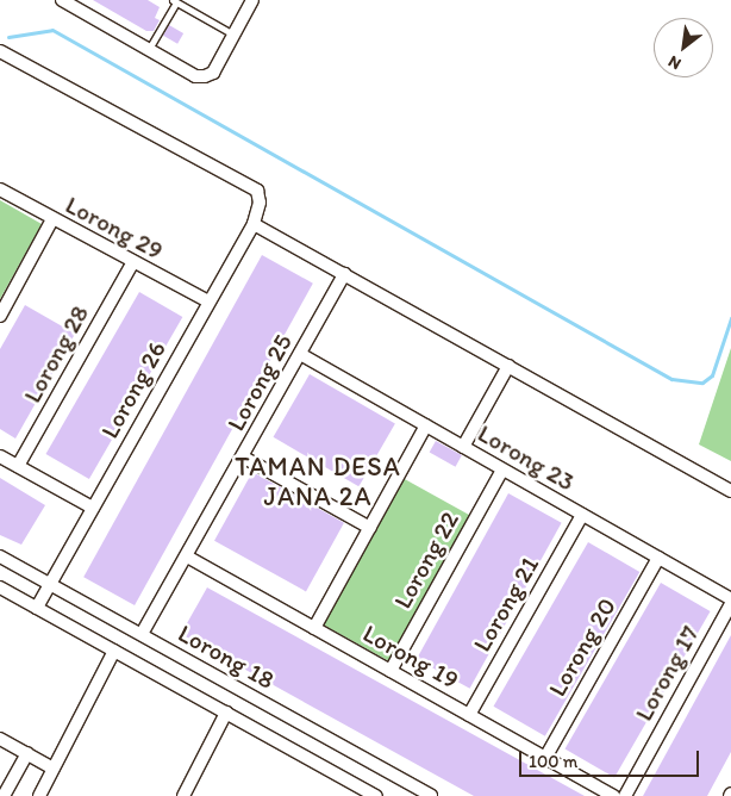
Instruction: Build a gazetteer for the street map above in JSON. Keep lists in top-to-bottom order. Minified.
{"streets":{"street":["Lorong 29","Lorong 28","Lorong 25","Lorong 26","Lorong 23","Lorong 22","Lorong 21","Lorong 20","Lorong 18","Lorong 19","Lorong 17"]},"crossings":[["Lorong 29","Lorong 28"],["Lorong 29","Lorong 26"],["Lorong 25","Lorong 23"],["Lorong 25","Lorong 18"],["Lorong 25","Lorong 19"],["Lorong 26","Lorong 18"],["Lorong 23","Lorong 22"],["Lorong 23","Lorong 21"],["Lorong 23","Lorong 20"],["Lorong 22","Lorong 19"],["Lorong 21","Lorong 19"],["Lorong 20","Lorong 19"]],"districts":["TAMAN DESA JANA 2A"],"scale_bar":"100 m","north":"bottom left"}
